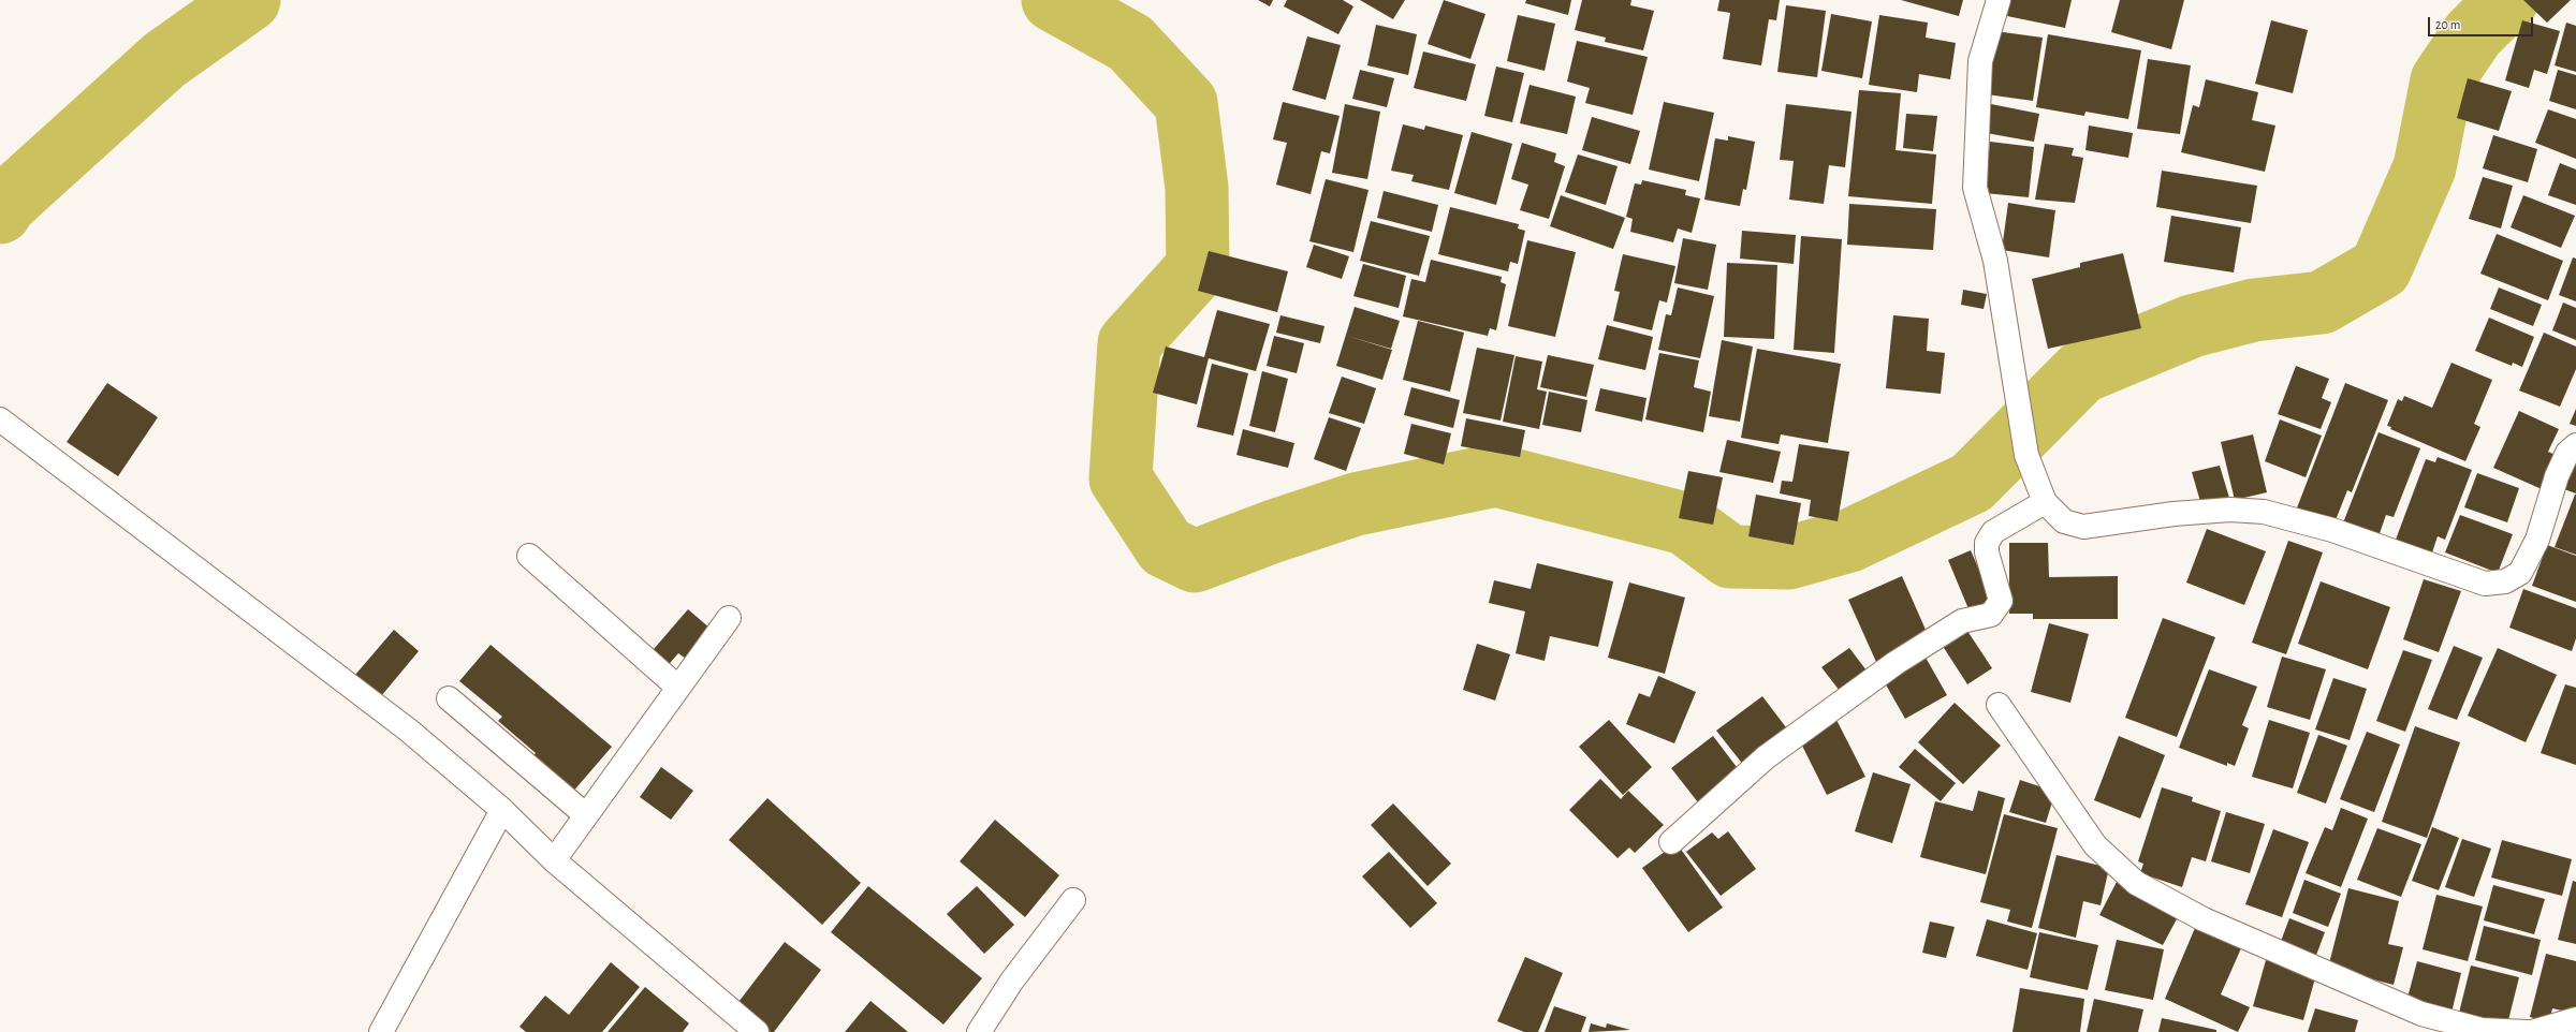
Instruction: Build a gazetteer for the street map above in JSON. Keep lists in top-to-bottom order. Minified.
{"scale_bar":"20 m"}
